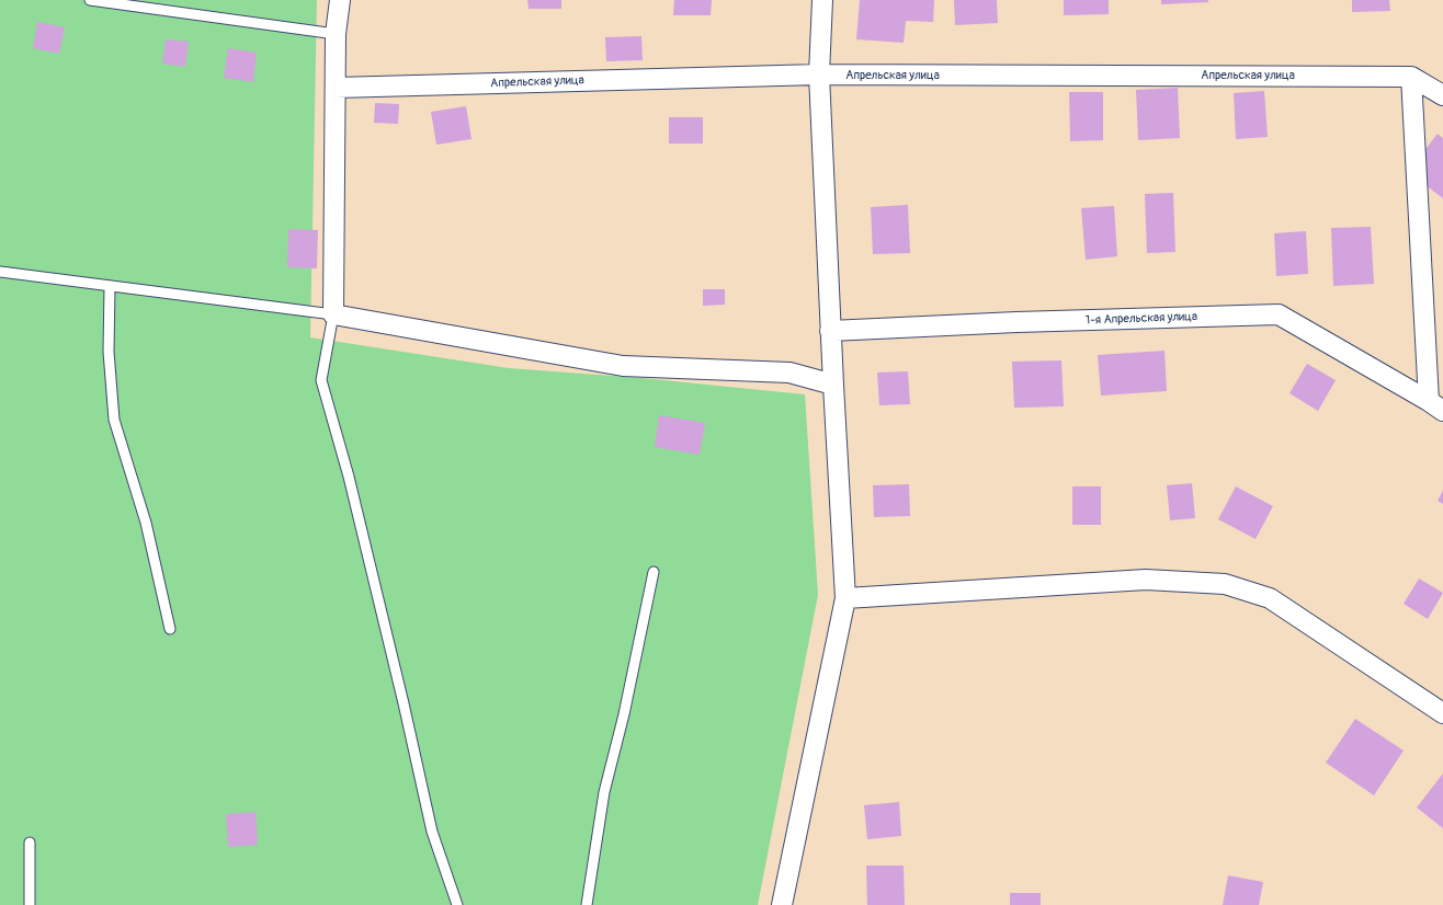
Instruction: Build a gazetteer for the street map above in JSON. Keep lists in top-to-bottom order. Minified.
{"streets":{"street":["Апрельская улица","1-я Апрельская улица"]},"crossings":[["Апрельская улица","1-я Апрельская улица"]]}
